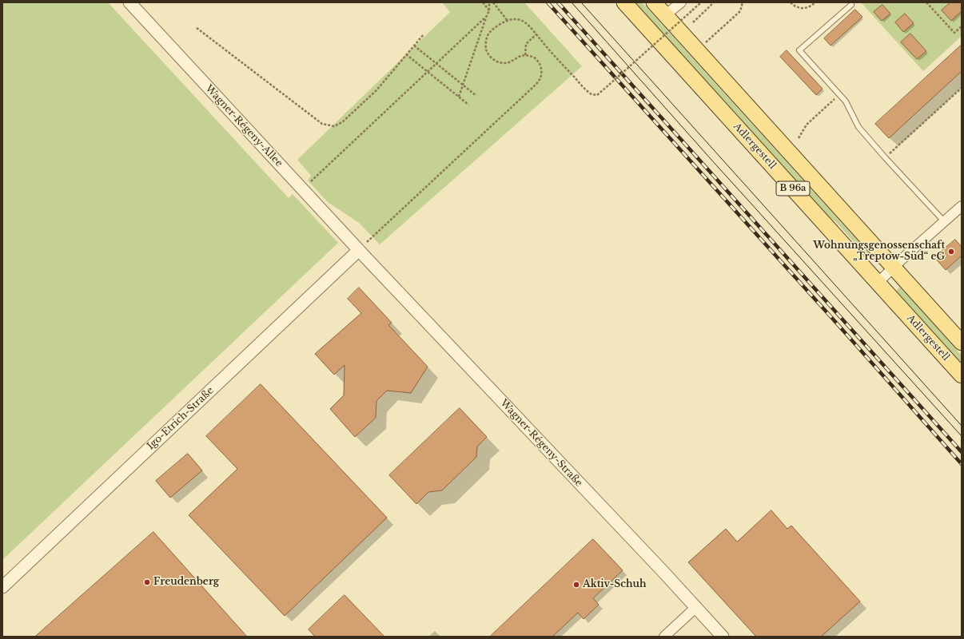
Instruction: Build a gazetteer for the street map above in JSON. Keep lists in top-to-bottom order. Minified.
{"streets":{"main road":["Adlergestell","B 96a"],"street":["Wagner-Régeny-Allee","Igo-Etrich-Straße","Wagner-Régeny-Straße"]},"crossings":[["Wagner-Régeny-Allee","Igo-Etrich-Straße"],["Wagner-Régeny-Allee","Wagner-Régeny-Straße"],["Igo-Etrich-Straße","Wagner-Régeny-Straße"]],"places":["Wohnungsgenossenschaft „Treptow-Süd“ eG","Freudenberg","Aktiv-Schuh"]}
